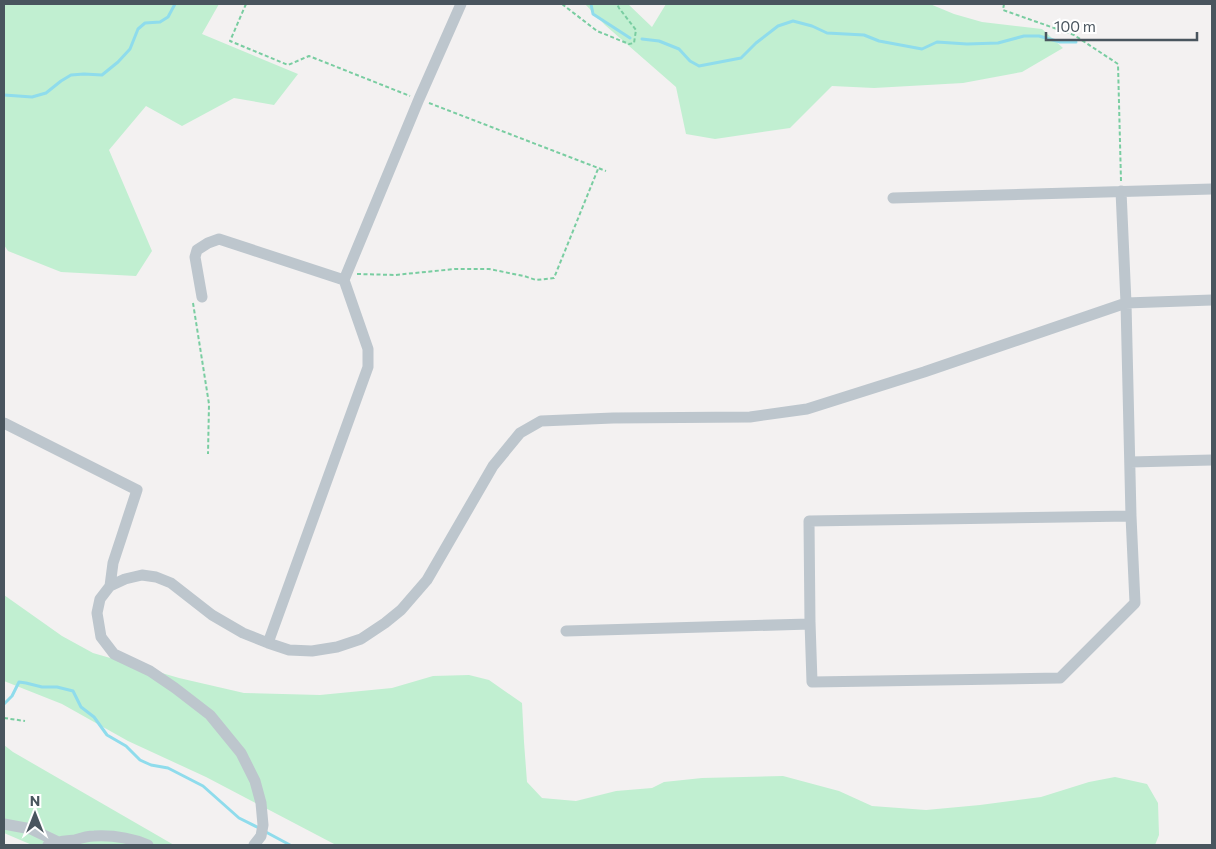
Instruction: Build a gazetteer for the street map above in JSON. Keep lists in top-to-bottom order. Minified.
{"scale_bar":"100 m","north":"top"}
